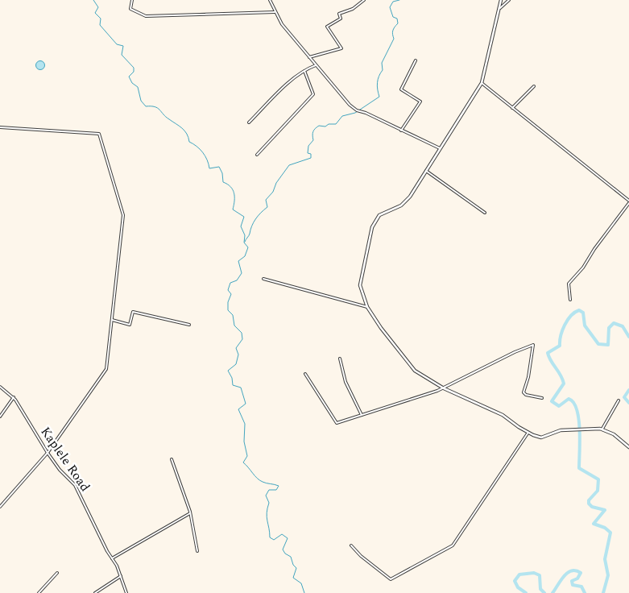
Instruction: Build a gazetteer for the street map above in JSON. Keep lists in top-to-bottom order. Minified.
{"streets":{"street":["Kaplele Road"]}}
